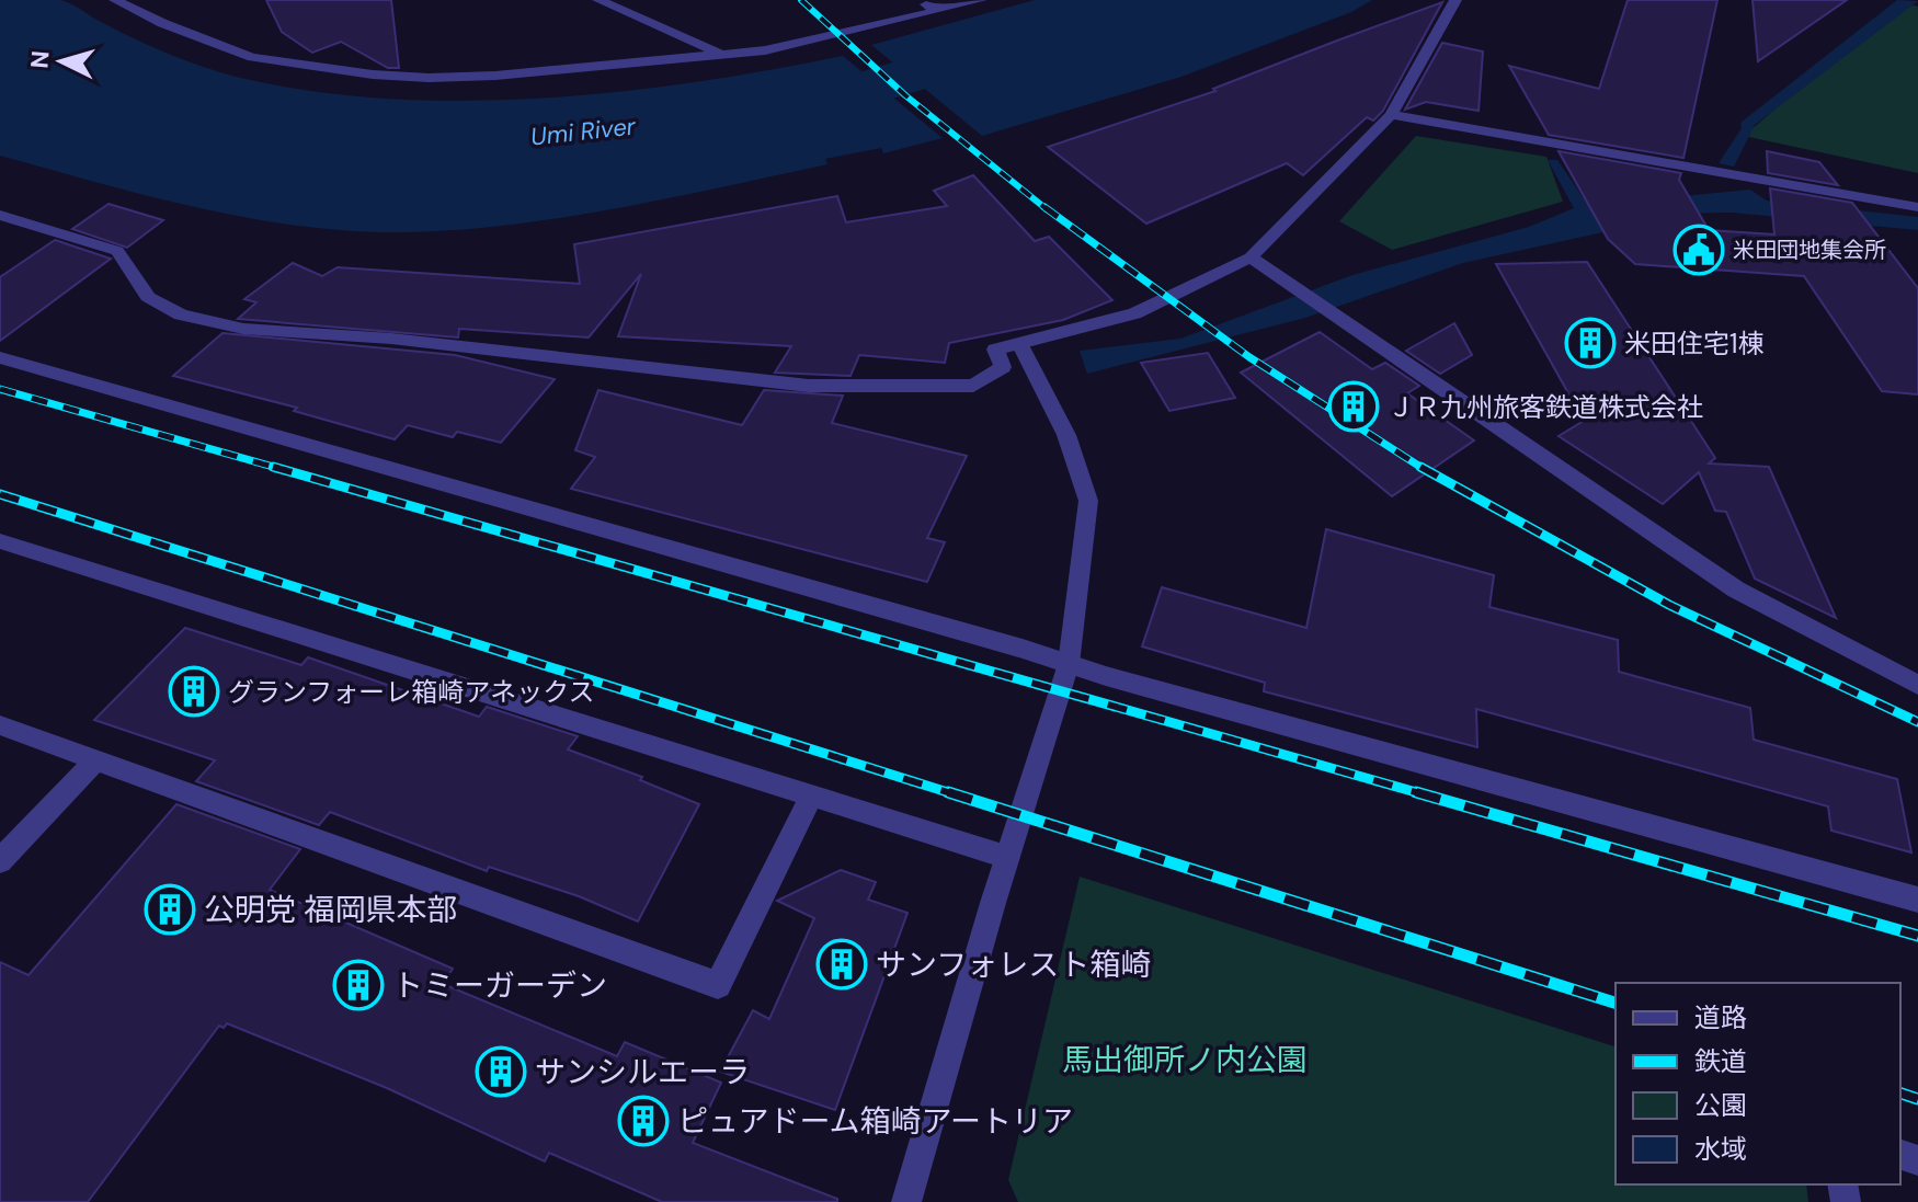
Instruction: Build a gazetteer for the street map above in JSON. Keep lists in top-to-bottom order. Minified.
{"water":["Umi River"],"parks":["馬出御所ノ内公園"],"places":{"public building":["米田団地集会所"],"building":["米田住宅1棟","ＪＲ九州旅客鉄道株式会社","グランフォーレ箱崎アネックス","公明党 福岡県本部","サンフォレスト箱崎","トミーガーデン","サンシルエーラ","ピュアドーム箱崎アートリア"]},"legend":["道路","鉄道","公園","水域"],"north":"left"}
